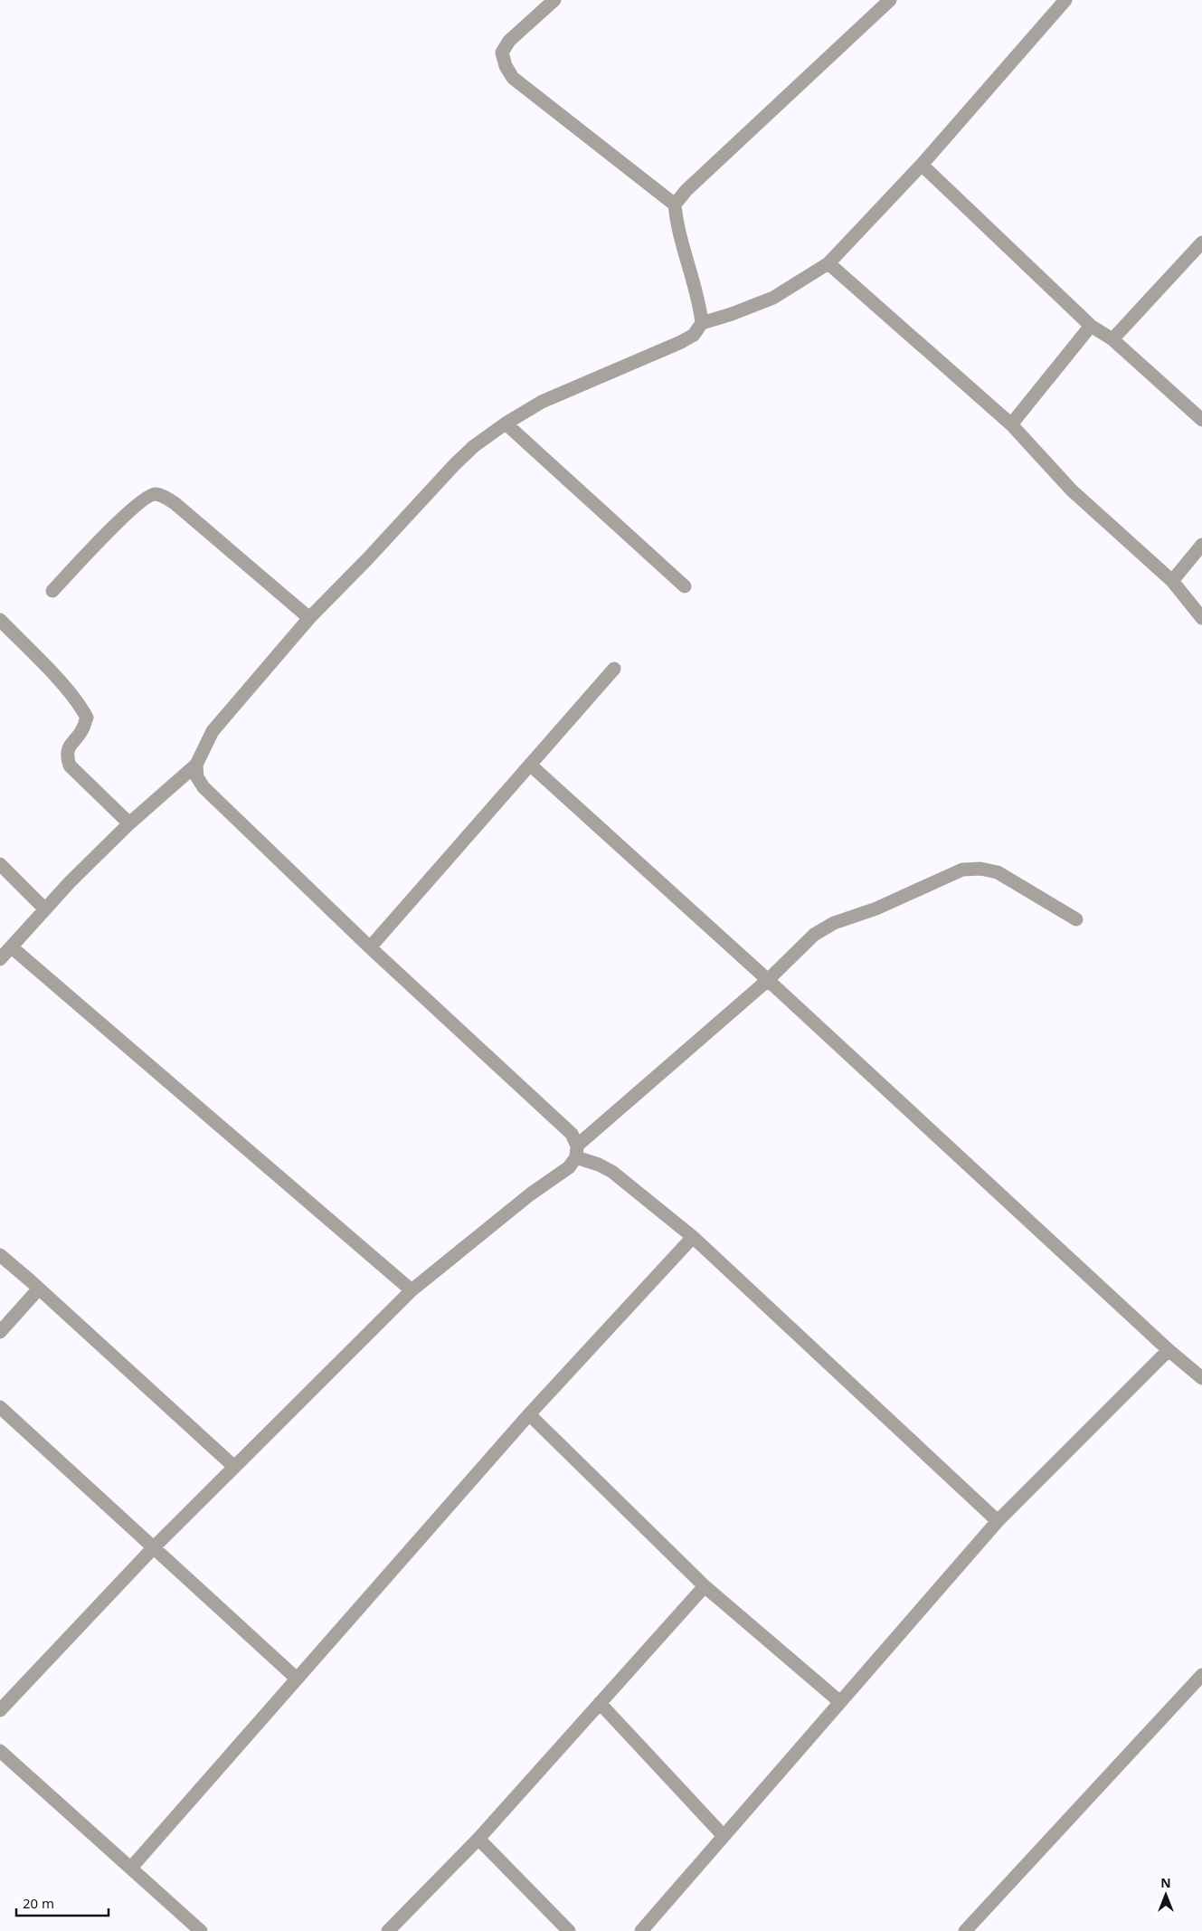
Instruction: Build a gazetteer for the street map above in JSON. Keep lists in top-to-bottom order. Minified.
{"scale_bar":"20 m","north":"top"}
